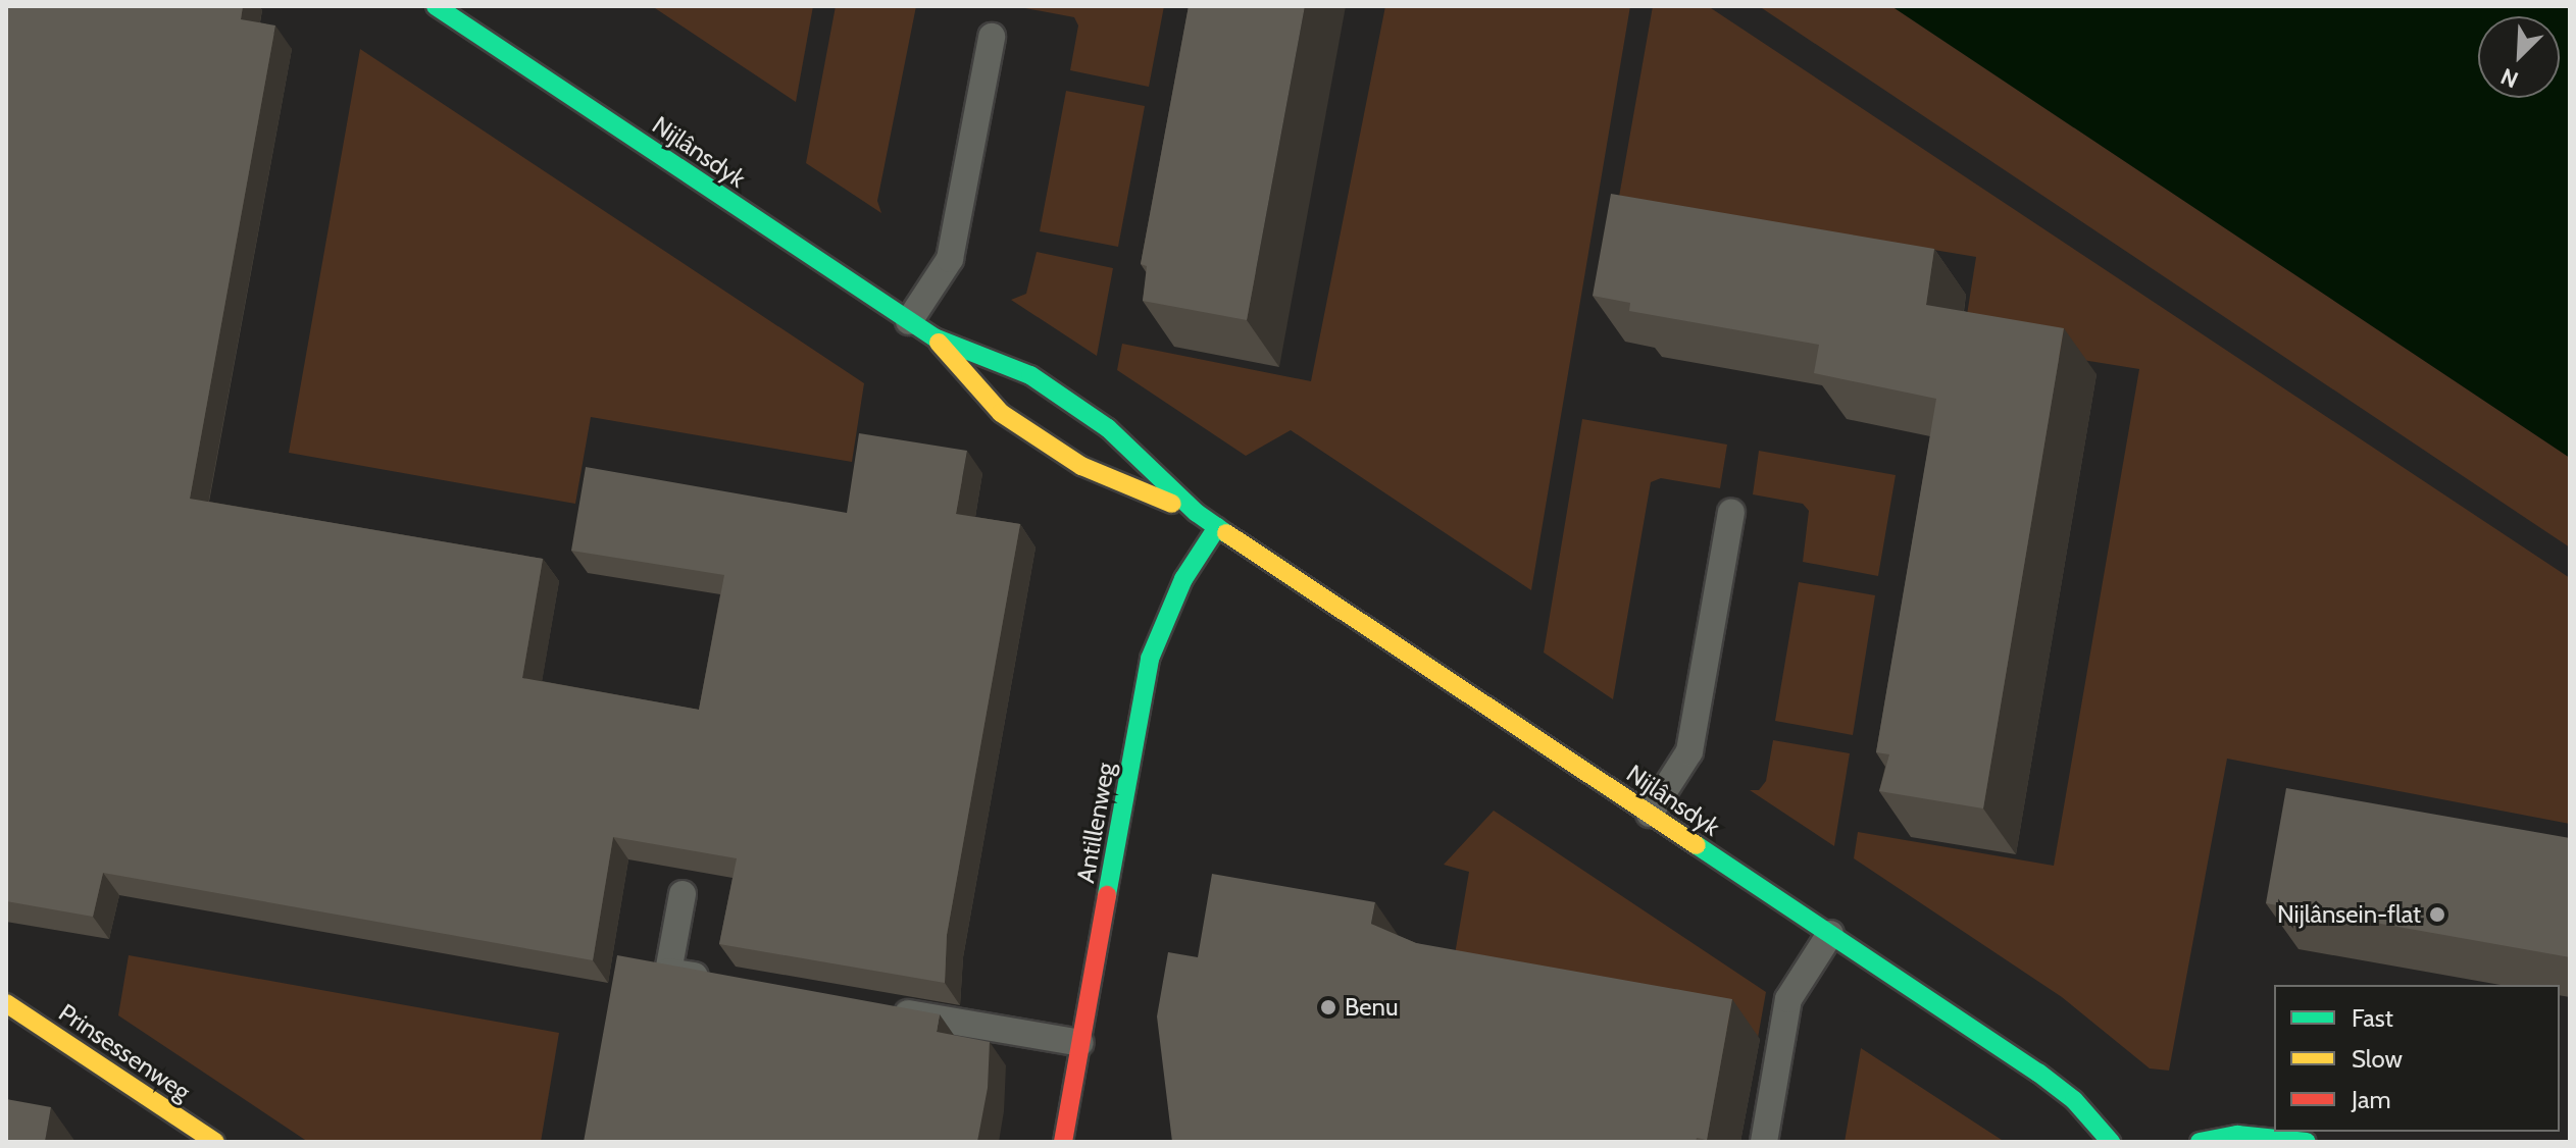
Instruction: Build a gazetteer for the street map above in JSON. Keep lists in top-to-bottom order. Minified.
{"streets":{"street":["Nijlânsdyk","Antillenweg","Prinsessenweg"]},"crossings":[["Nijlânsdyk","Antillenweg"]],"places":["Nijlânsein-flat","Benu"],"legend":["Fast","Slow","Jam"],"north":"bottom left"}
